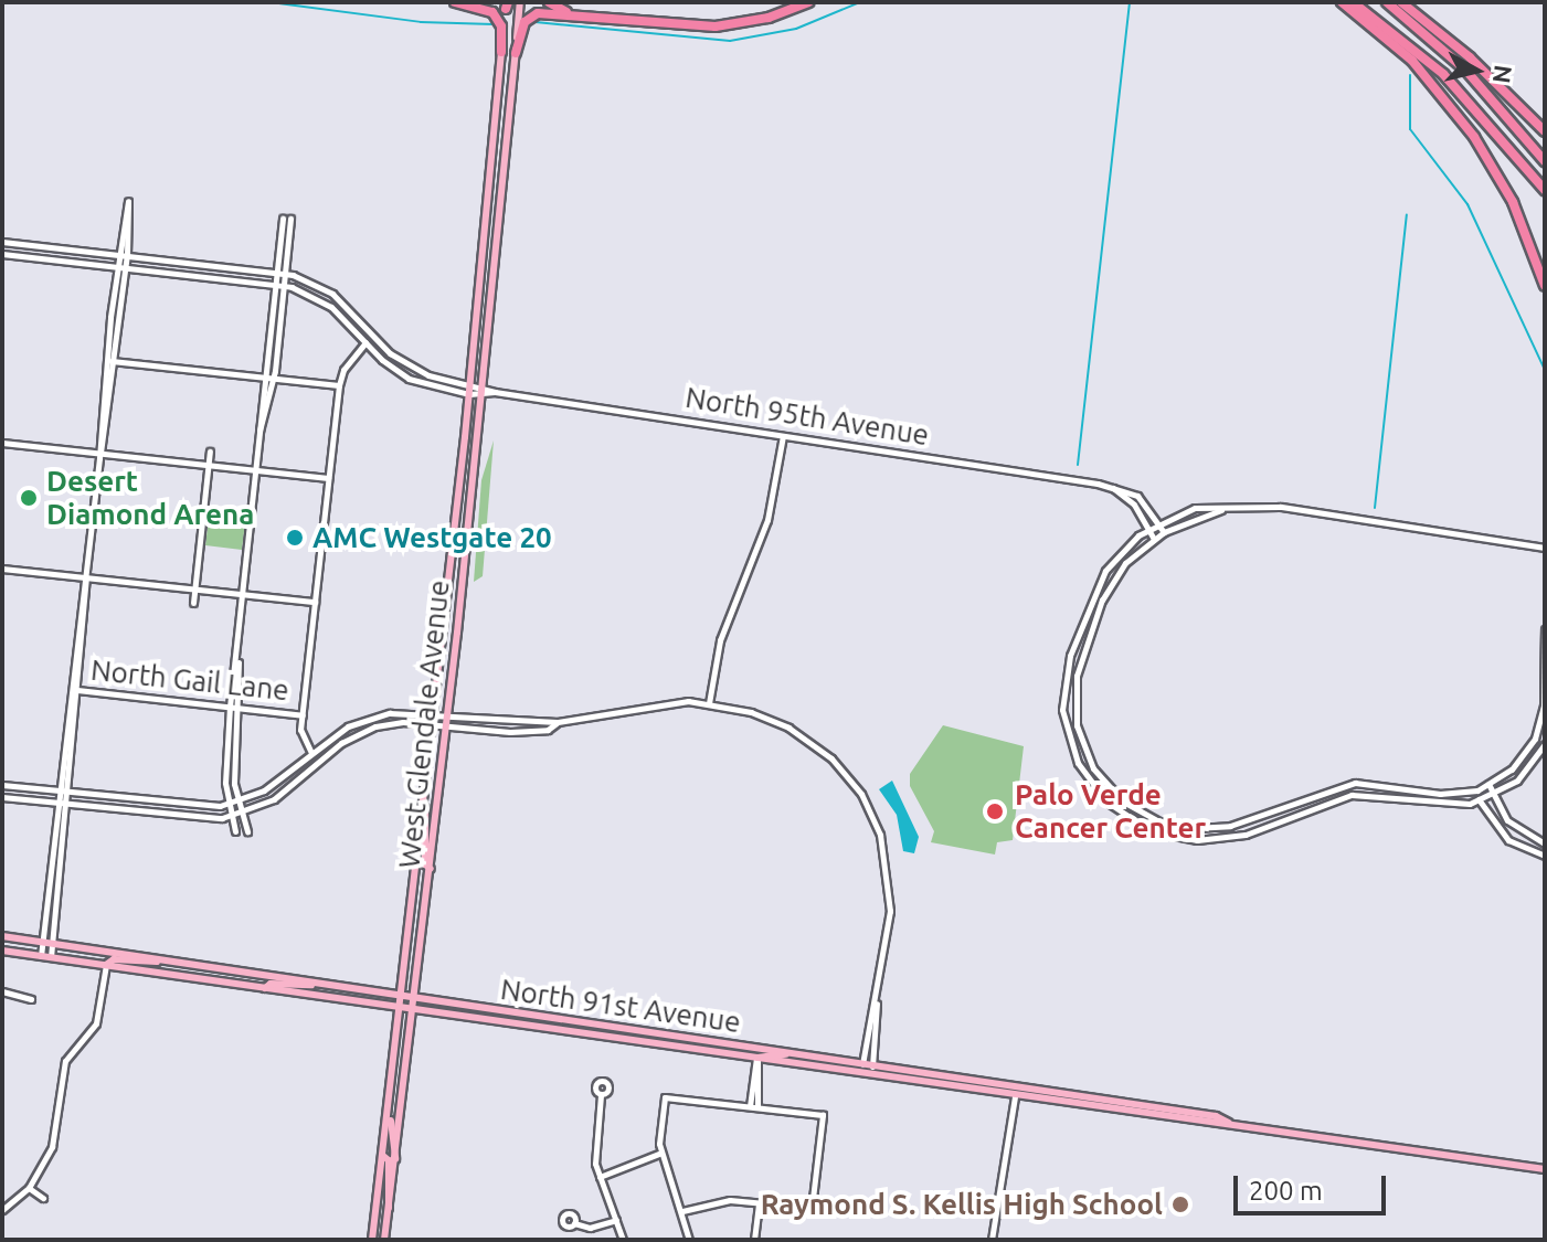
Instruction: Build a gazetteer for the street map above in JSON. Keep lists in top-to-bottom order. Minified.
{"streets":{"main road":["West Glendale Avenue","North 91st Avenue"],"street":["North 95th Avenue","North Gail Lane"]},"crossings":[["North 95th Avenue","West Glendale Avenue"],["West Glendale Avenue","North 91st Avenue"]],"places":["Desert Diamond Arena","AMC Westgate 20","Palo Verde Cancer Center","Raymond S. Kellis High School"],"scale_bar":"200 m","north":"right"}
